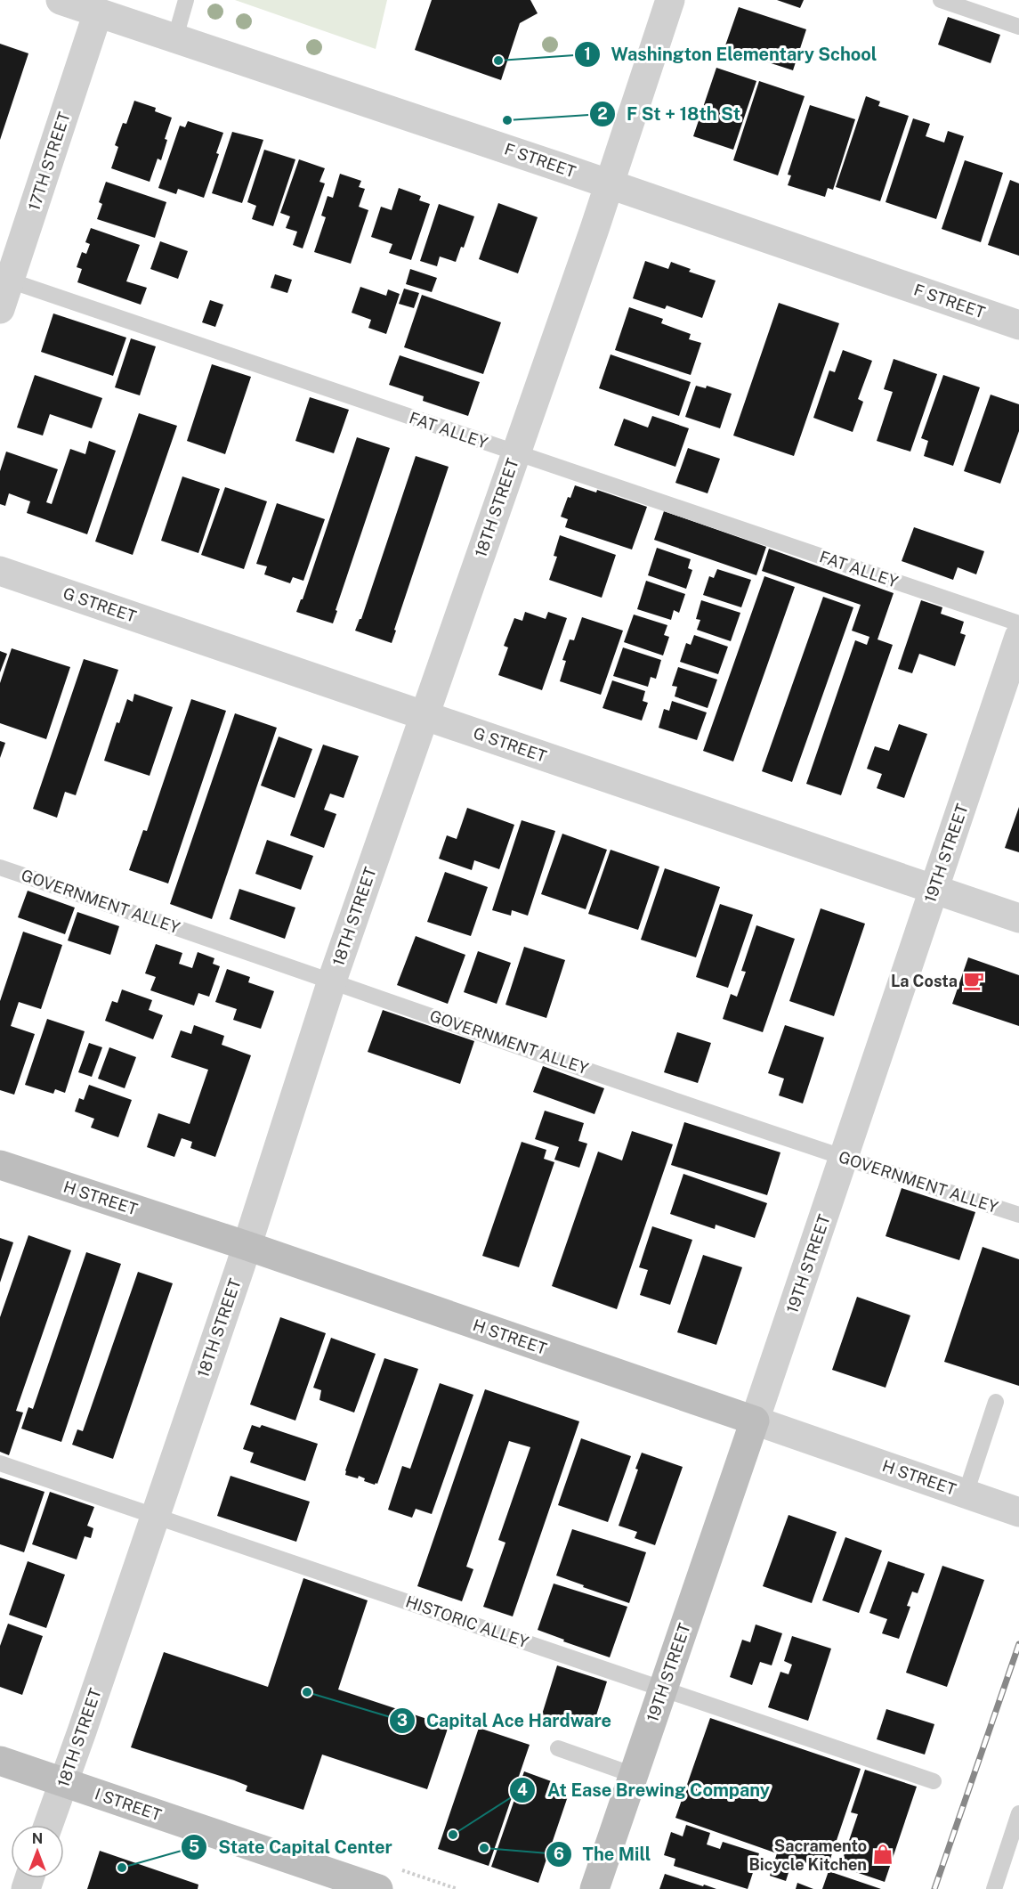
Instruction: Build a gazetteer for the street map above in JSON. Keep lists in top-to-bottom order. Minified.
{"streets":{"street":["F STREET","17TH STREET","18TH STREET","G STREET","19TH STREET","H STREET","I STREET"],"lane":["FAT ALLEY","GOVERNMENT ALLEY","HISTORIC ALLEY"]},"crossings":[["F STREET","17TH STREET"],["F STREET","18TH STREET"],["17TH STREET","FAT ALLEY"],["FAT ALLEY","18TH STREET"],["18TH STREET","G STREET"],["18TH STREET","GOVERNMENT ALLEY"],["18TH STREET","H STREET"],["18TH STREET","HISTORIC ALLEY"],["18TH STREET","I STREET"],["G STREET","19TH STREET"],["19TH STREET","GOVERNMENT ALLEY"],["19TH STREET","H STREET"],["19TH STREET","HISTORIC ALLEY"]],"places":{"other":["Washington Elementary School","F St + 18th St","Capital Ace Hardware","At Ease Brewing Company","The Mill","State Capital Center"],"cafe":["La Costa"],"shop":["Sacramento Bicycle Kitchen"]},"north":"top"}
